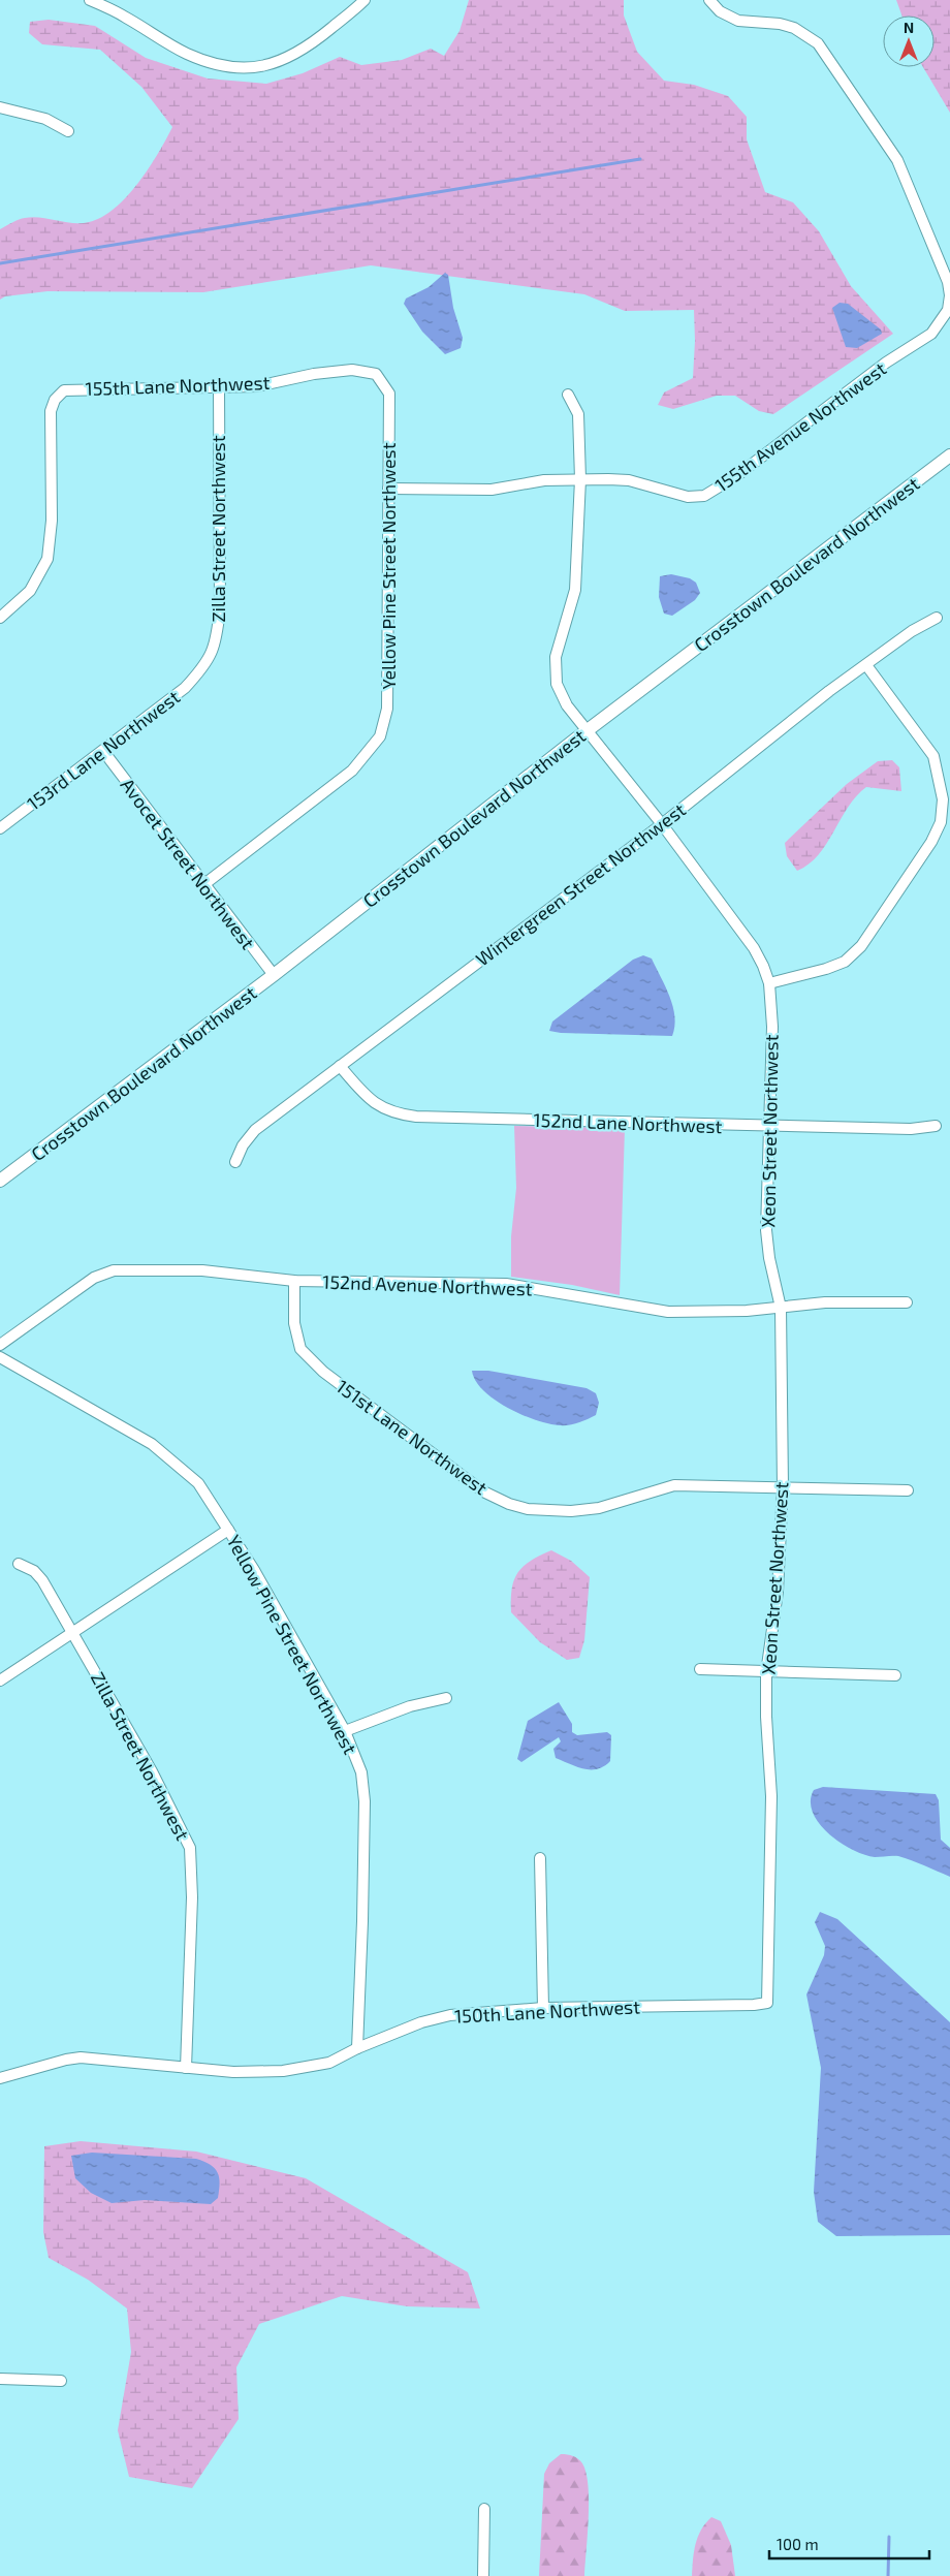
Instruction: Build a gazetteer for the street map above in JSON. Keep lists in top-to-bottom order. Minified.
{"streets":{"street":["155th Lane Northwest","155th Avenue Northwest","Zilla Street Northwest","Crosstown Boulevard Northwest","Yellow Pine Street Northwest","153rd Lane Northwest","Avocet Street Northwest","Wintergreen Street Northwest","152nd Lane Northwest","Xeon Street Northwest","152nd Avenue Northwest","151st Lane Northwest","150th Lane Northwest"]},"crossings":[["155th Lane Northwest","Zilla Street Northwest"],["155th Lane Northwest","Yellow Pine Street Northwest"],["155th Avenue Northwest","Yellow Pine Street Northwest"],["155th Avenue Northwest","Xeon Street Northwest"],["Zilla Street Northwest","153rd Lane Northwest"],["Zilla Street Northwest","150th Lane Northwest"],["Crosstown Boulevard Northwest","Avocet Street Northwest"],["Crosstown Boulevard Northwest","Xeon Street Northwest"],["Yellow Pine Street Northwest","Avocet Street Northwest"],["Yellow Pine Street Northwest","150th Lane Northwest"],["153rd Lane Northwest","Avocet Street Northwest"],["Wintergreen Street Northwest","152nd Lane Northwest"],["Wintergreen Street Northwest","Xeon Street Northwest"],["152nd Lane Northwest","Xeon Street Northwest"],["Xeon Street Northwest","152nd Avenue Northwest"],["Xeon Street Northwest","151st Lane Northwest"],["Xeon Street Northwest","150th Lane Northwest"],["152nd Avenue Northwest","151st Lane Northwest"]],"scale_bar":"100 m","north":"top"}
